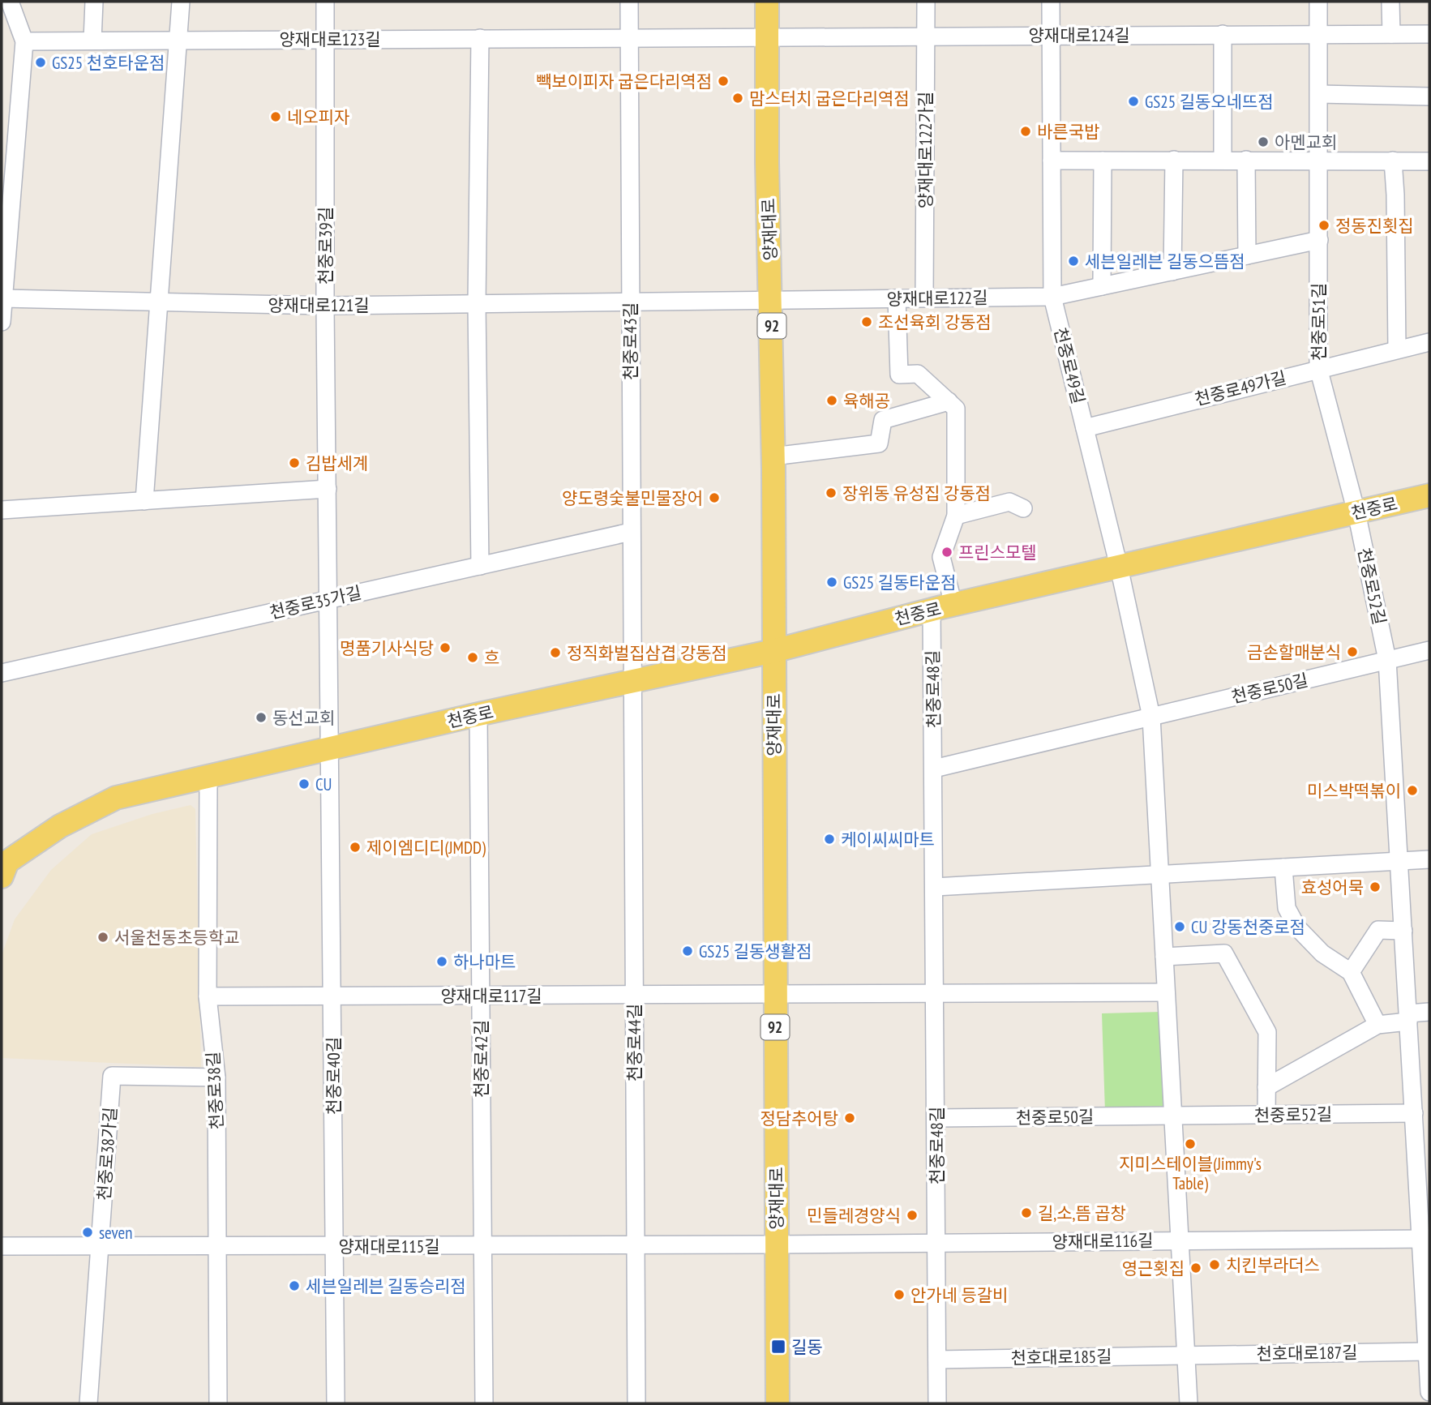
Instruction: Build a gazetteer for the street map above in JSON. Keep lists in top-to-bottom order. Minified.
{"streets":{"main road":["양재대로","92","천중로"],"street":["양재대로124길","양재대로123길","양재대로122가길","천중로39길","양재대로122길","양재대로121길","천중로51길","천중로43길","천중로49길","천중로49가길","천중로52길","천중로35가길","천중로50길","천중로48길","양재대로117길","천중로44길","천중로42길","천중로40길","천중로38길","천중로38가길","양재대로116길","양재대로115길","천호대로187길","천호대로185길"]},"crossings":[["양재대로124길","양재대로123길"],["양재대로124길","양재대로122가길"],["양재대로124길","양재대로"],["양재대로124길","천중로51길"],["양재대로124길","천중로49길"],["양재대로123길","양재대로"],["양재대로123길","천중로39길"],["양재대로123길","천중로43길"],["양재대로122가길","양재대로122길"],["양재대로","양재대로122길"],["양재대로","양재대로121길"],["양재대로","천중로"],["양재대로","양재대로117길"],["양재대로","양재대로116길"],["양재대로","양재대로115길"],["천중로39길","양재대로121길"],["천중로39길","천중로"],["천중로39길","천중로35가길"],["천중로39길","천중로40길"],["양재대로122길","양재대로121길"],["양재대로122길","천중로51길"],["양재대로122길","천중로49길"],["양재대로121길","천중로43길"],["천중로51길","천중로49가길"],["천중로51길","천중로"],["천중로51길","천중로52길"],["천중로43길","천중로"],["천중로43길","천중로35가길"],["천중로43길","천중로44길"],["천중로49길","천중로49가길"],["천중로49길","천중로"],["천중로","천중로52길"],["천중로","천중로48길"],["천중로","천중로44길"],["천중로","천중로42길"],["천중로","천중로40길"],["천중로","천중로38길"],["천중로52길","천중로50길"],["천중로52길","양재대로116길"],["천중로50길","천중로48길"],["천중로48길","양재대로116길"],["천중로48길","천호대로185길"],["양재대로117길","천중로44길"],["양재대로117길","천중로42길"],["양재대로117길","천중로40길"],["양재대로117길","천중로38길"],["천중로44길","양재대로115길"],["천중로42길","양재대로115길"],["천중로40길","양재대로115길"],["천중로38길","천중로38가길"],["천중로38길","양재대로115길"],["천중로38가길","양재대로115길"],["양재대로116길","양재대로115길"],["천호대로187길","천호대로185길"]],"places":{"other":["GS25 천호타운점","빽보이피자 굽은다리역점","맘스터치 굽은다리역점","GS25 길동오네뜨점","네오피자","바른국밥","아멘교회","정동진횟집","세븐일레븐 길동으뜸점","조선육회 강동점","육해공","김밥세계","장위동 유성집 강동점","양도령숯불민물장어","프린스모텔","GS25 길동타운점","명품기사식당","금손할매분식","정직화벌집삼겹 강동점","흐","동선교회","CU","미스박떡볶이","케이씨씨마트","제이엠디디(JMDD)","효성어묵","CU 강동천중로점","서울천동초등학교","GS25 길동생활점","하나마트","정담추어탕","지미스테이블(Jimmy's Table)","길,소,뜸 곱창","민들레경양식","seven","치킨부라더스","영근횟집","세븐일레븐 길동승리점","안가네 등갈비"],"transit":["길동"]}}
